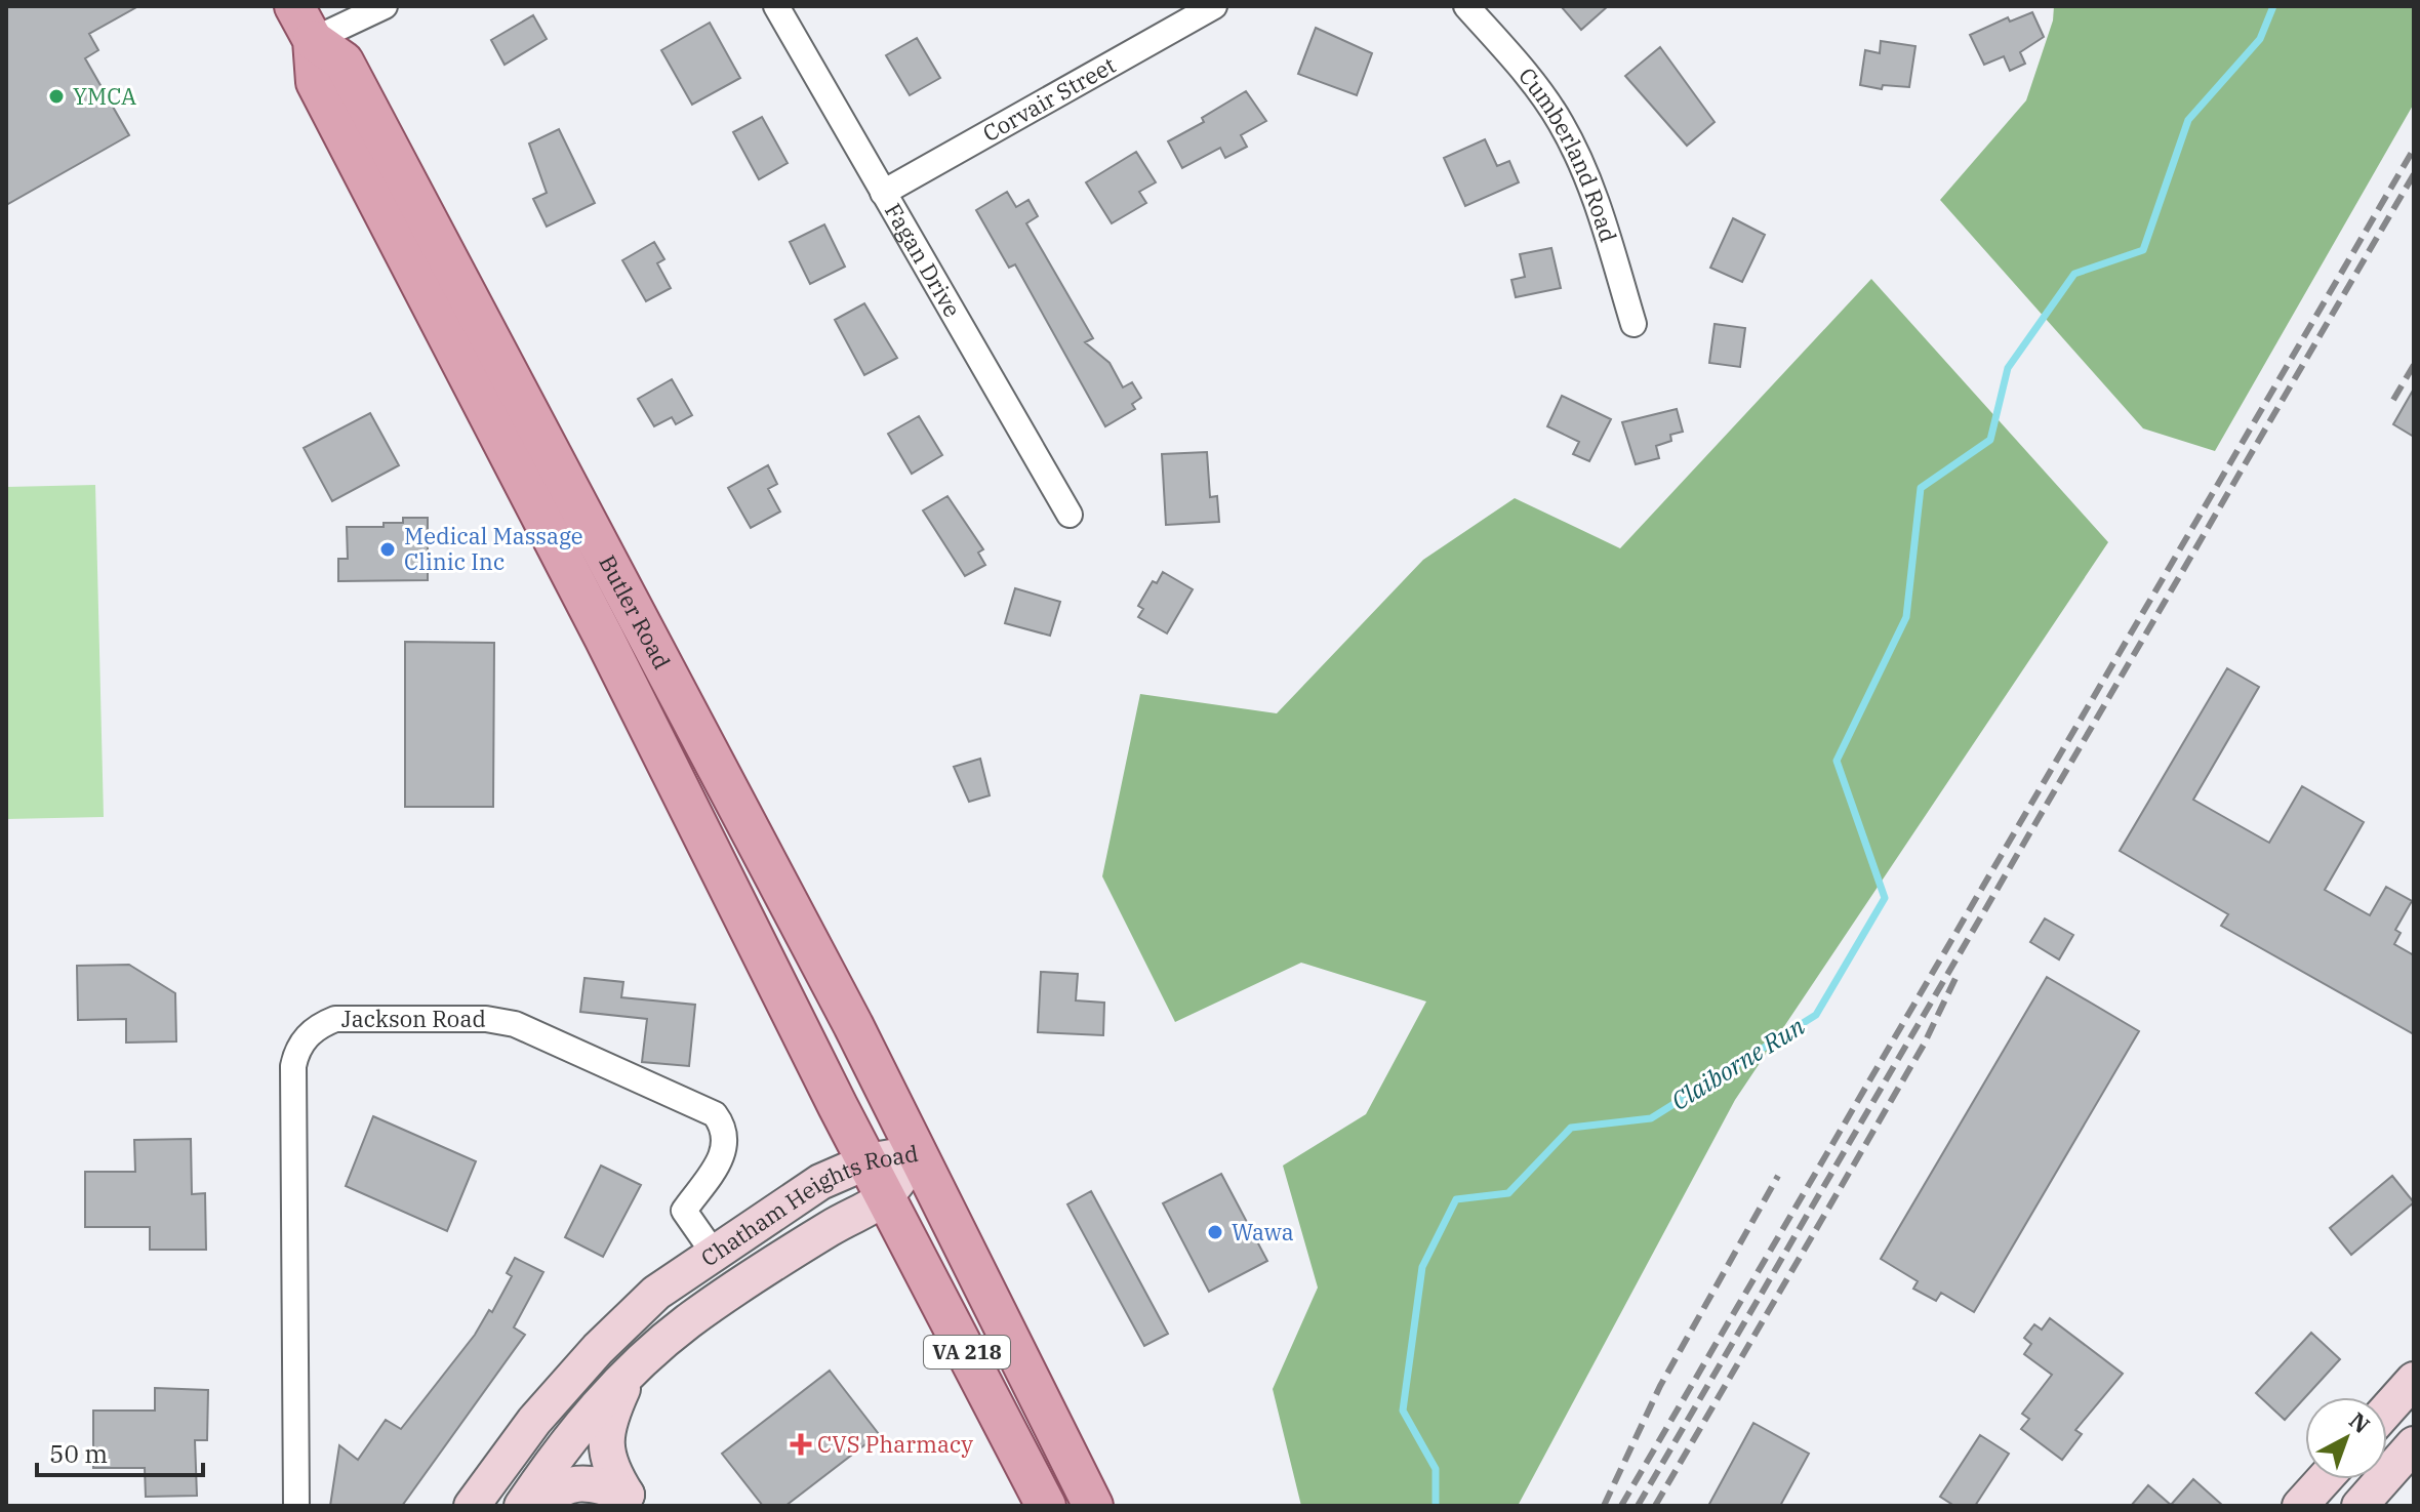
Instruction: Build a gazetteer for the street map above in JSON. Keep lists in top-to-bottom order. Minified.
{"streets":{"main road":["Butler Road","Chatham Heights Road","VA 218"],"street":["Corvair Street","Cumberland Road","Fagan Drive","Jackson Road"]},"crossings":[["Corvair Street","Fagan Drive"],["Butler Road","Chatham Heights Road"],["Butler Road","VA 218"],["Jackson Road","Chatham Heights Road"],["Chatham Heights Road","VA 218"]],"water":["Claiborne Run"],"places":{"other":["YMCA","Medical Massage Clinic Inc","Wawa"],"health":["CVS Pharmacy"]},"scale_bar":"50 m","north":"top right"}
